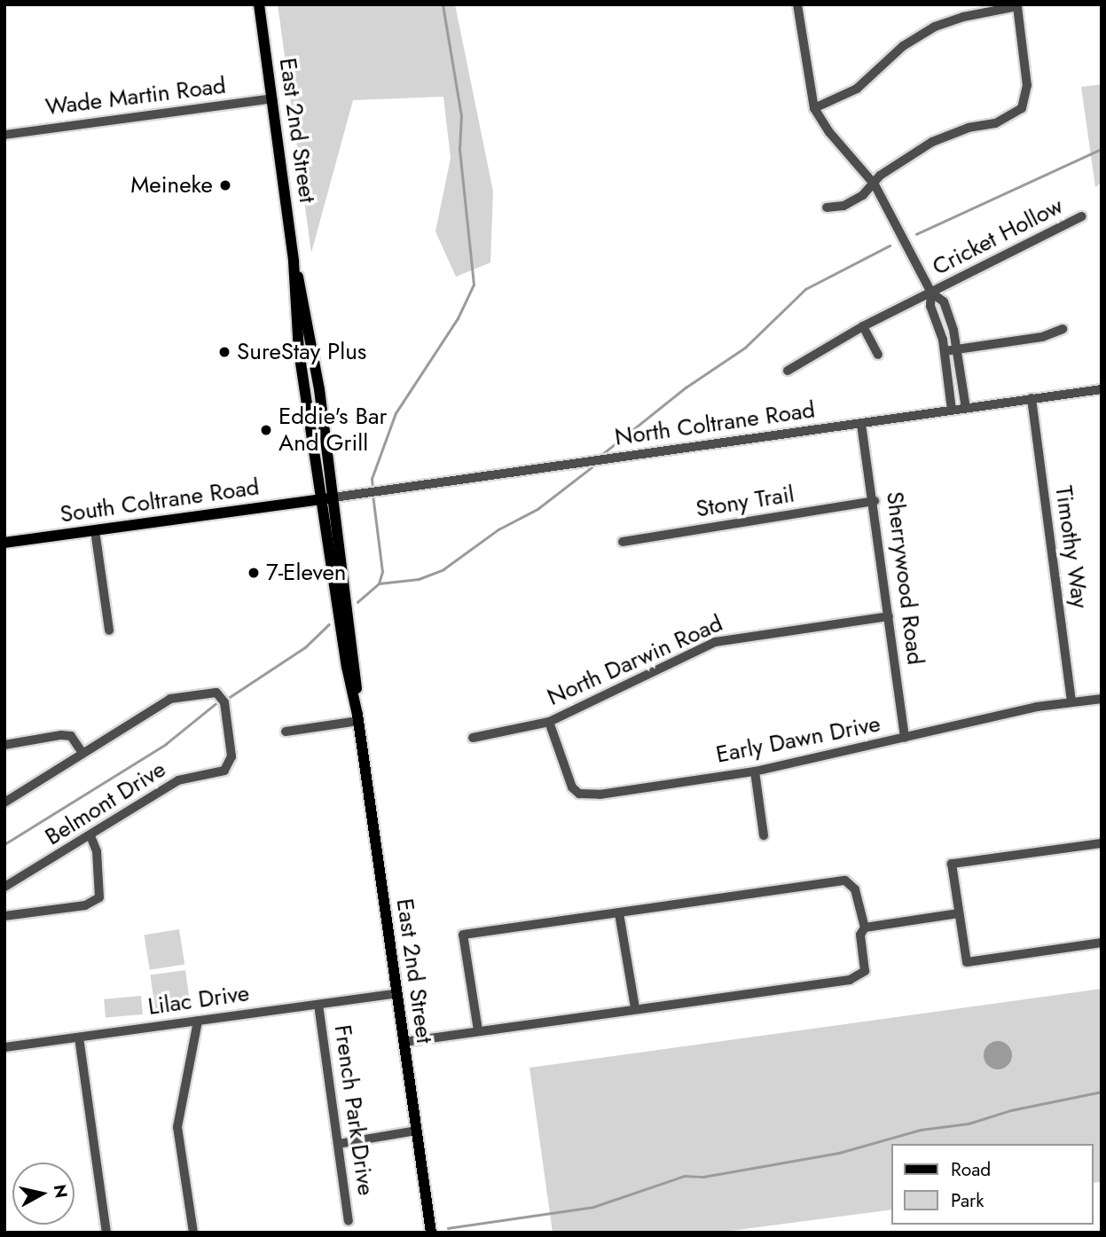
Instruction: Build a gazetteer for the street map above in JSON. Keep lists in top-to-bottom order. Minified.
{"streets":{"main road":["East 2nd Street","South Coltrane Road"],"street":["Wade Martin Road","Cricket Hollow","North Coltrane Road","Stony Trail","Timothy Way","Sherrywood Road","North Darwin Road","Early Dawn Drive","Belmont Drive","Lilac Drive","French Park Drive"]},"crossings":[["Wade Martin Road","East 2nd Street"],["East 2nd Street","North Coltrane Road"],["East 2nd Street","South Coltrane Road"],["East 2nd Street","Lilac Drive"],["North Coltrane Road","South Coltrane Road"],["North Coltrane Road","Timothy Way"],["North Coltrane Road","Sherrywood Road"],["Stony Trail","Sherrywood Road"],["Timothy Way","Early Dawn Drive"],["Sherrywood Road","North Darwin Road"],["Sherrywood Road","Early Dawn Drive"],["North Darwin Road","Early Dawn Drive"],["Lilac Drive","French Park Drive"]],"places":["Meineke","SureStay Plus","Eddie's Bar And Grill","7-Eleven"],"legend":["Road","Park"],"north":"right"}
